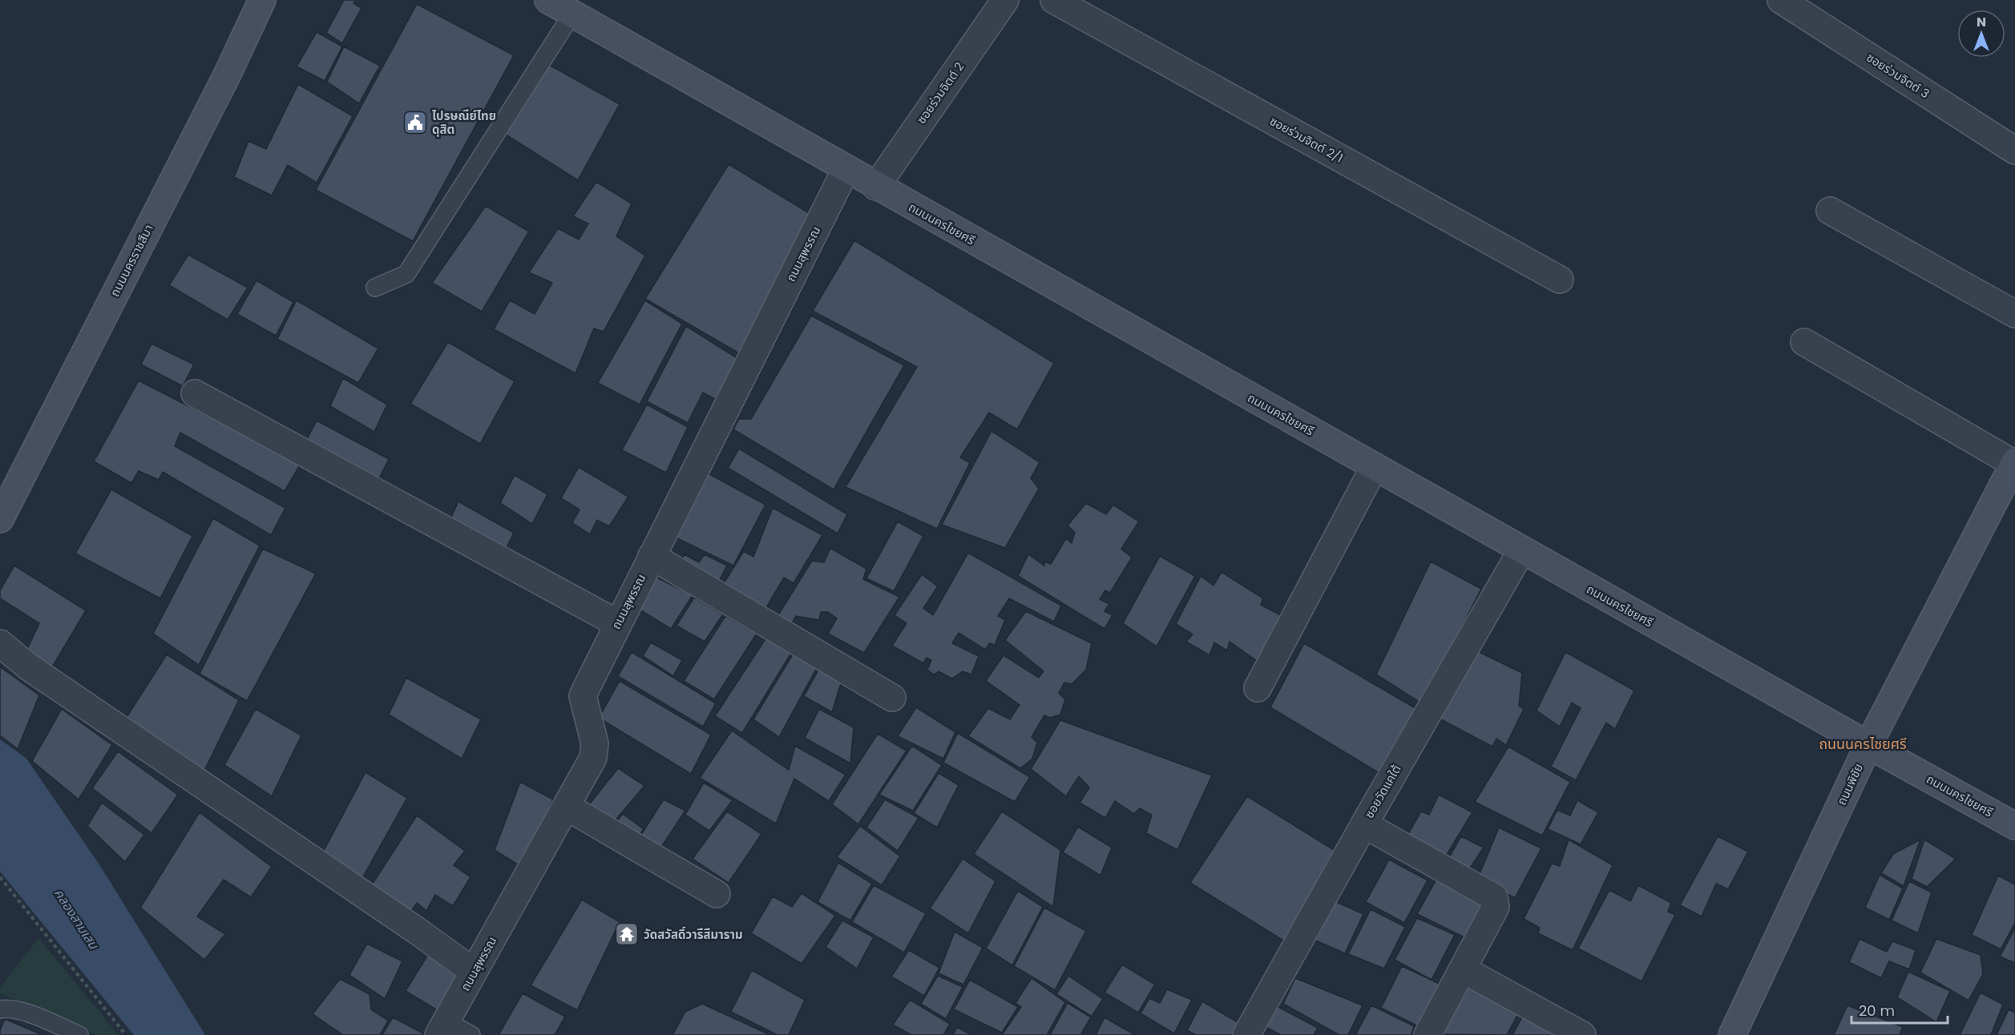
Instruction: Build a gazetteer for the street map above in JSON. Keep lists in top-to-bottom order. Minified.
{"streets":{"main road":["ถนนนครไชยศรี","ถนนนครราชสีมา","ถนนพิชัย"],"street":["ซอยร่วมจิตต์ 3","ซอยร่วมจิตต์ 2","ซอยร่วมจิตต์ 2/1","ถนนสุพรรณ","ซอยวัดแคใต้"]},"crossings":[["ซอยร่วมจิตต์ 2","ถนนนครไชยศรี"],["ถนนนครไชยศรี","ถนนสุพรรณ"],["ถนนนครไชยศรี","ถนนพิชัย"],["ถนนนครไชยศรี","ซอยวัดแคใต้"]],"districts":["ถนนนครไชยศรี"],"water":["คลองสามเสน"],"places":{"public building":["ไปรษณีย์ไทย ดุสิต"],"temple":["วัดสวัสดิ์วารีสีมาราม"]},"scale_bar":"20 m","north":"top"}
